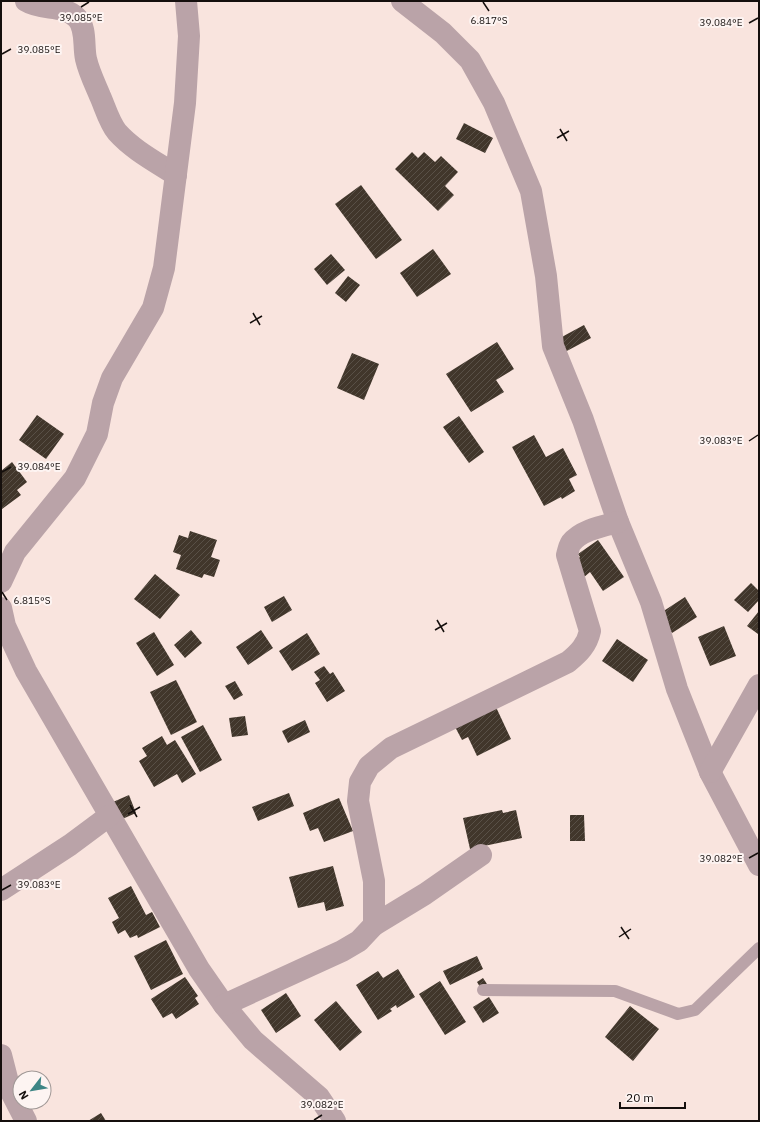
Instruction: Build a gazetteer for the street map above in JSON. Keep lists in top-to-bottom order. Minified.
{"scale_bar":"20 m","north":"bottom left","coordinates":["39.085°E","6.817°S","39.084°E","39.083°E","6.815°S","39.082°E"]}
